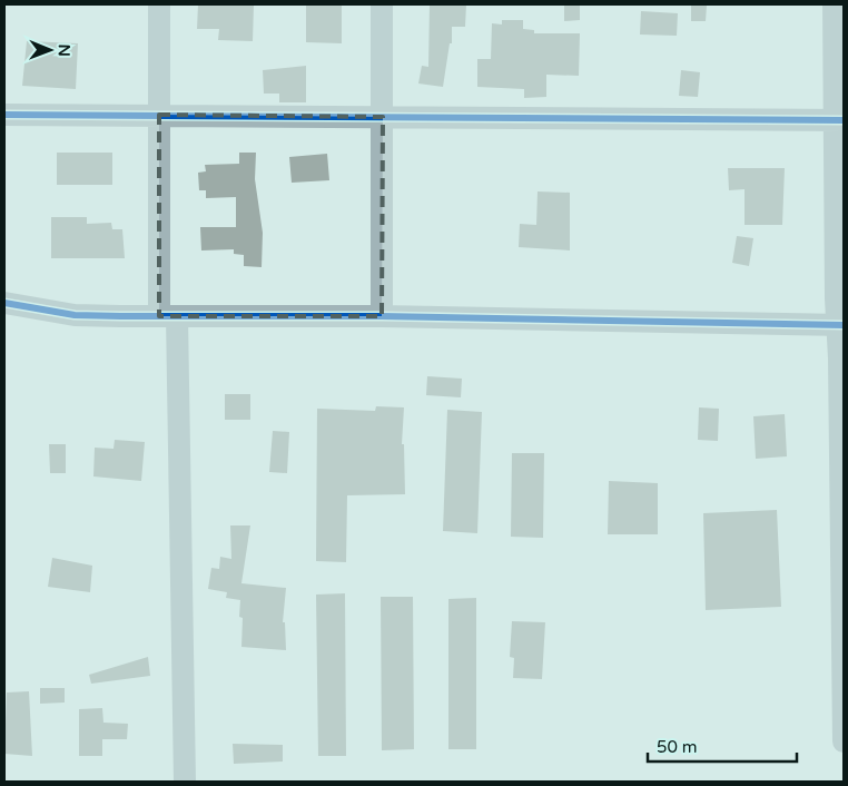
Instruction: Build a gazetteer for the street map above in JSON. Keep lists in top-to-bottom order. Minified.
{"scale_bar":"50 m","north":"right"}
